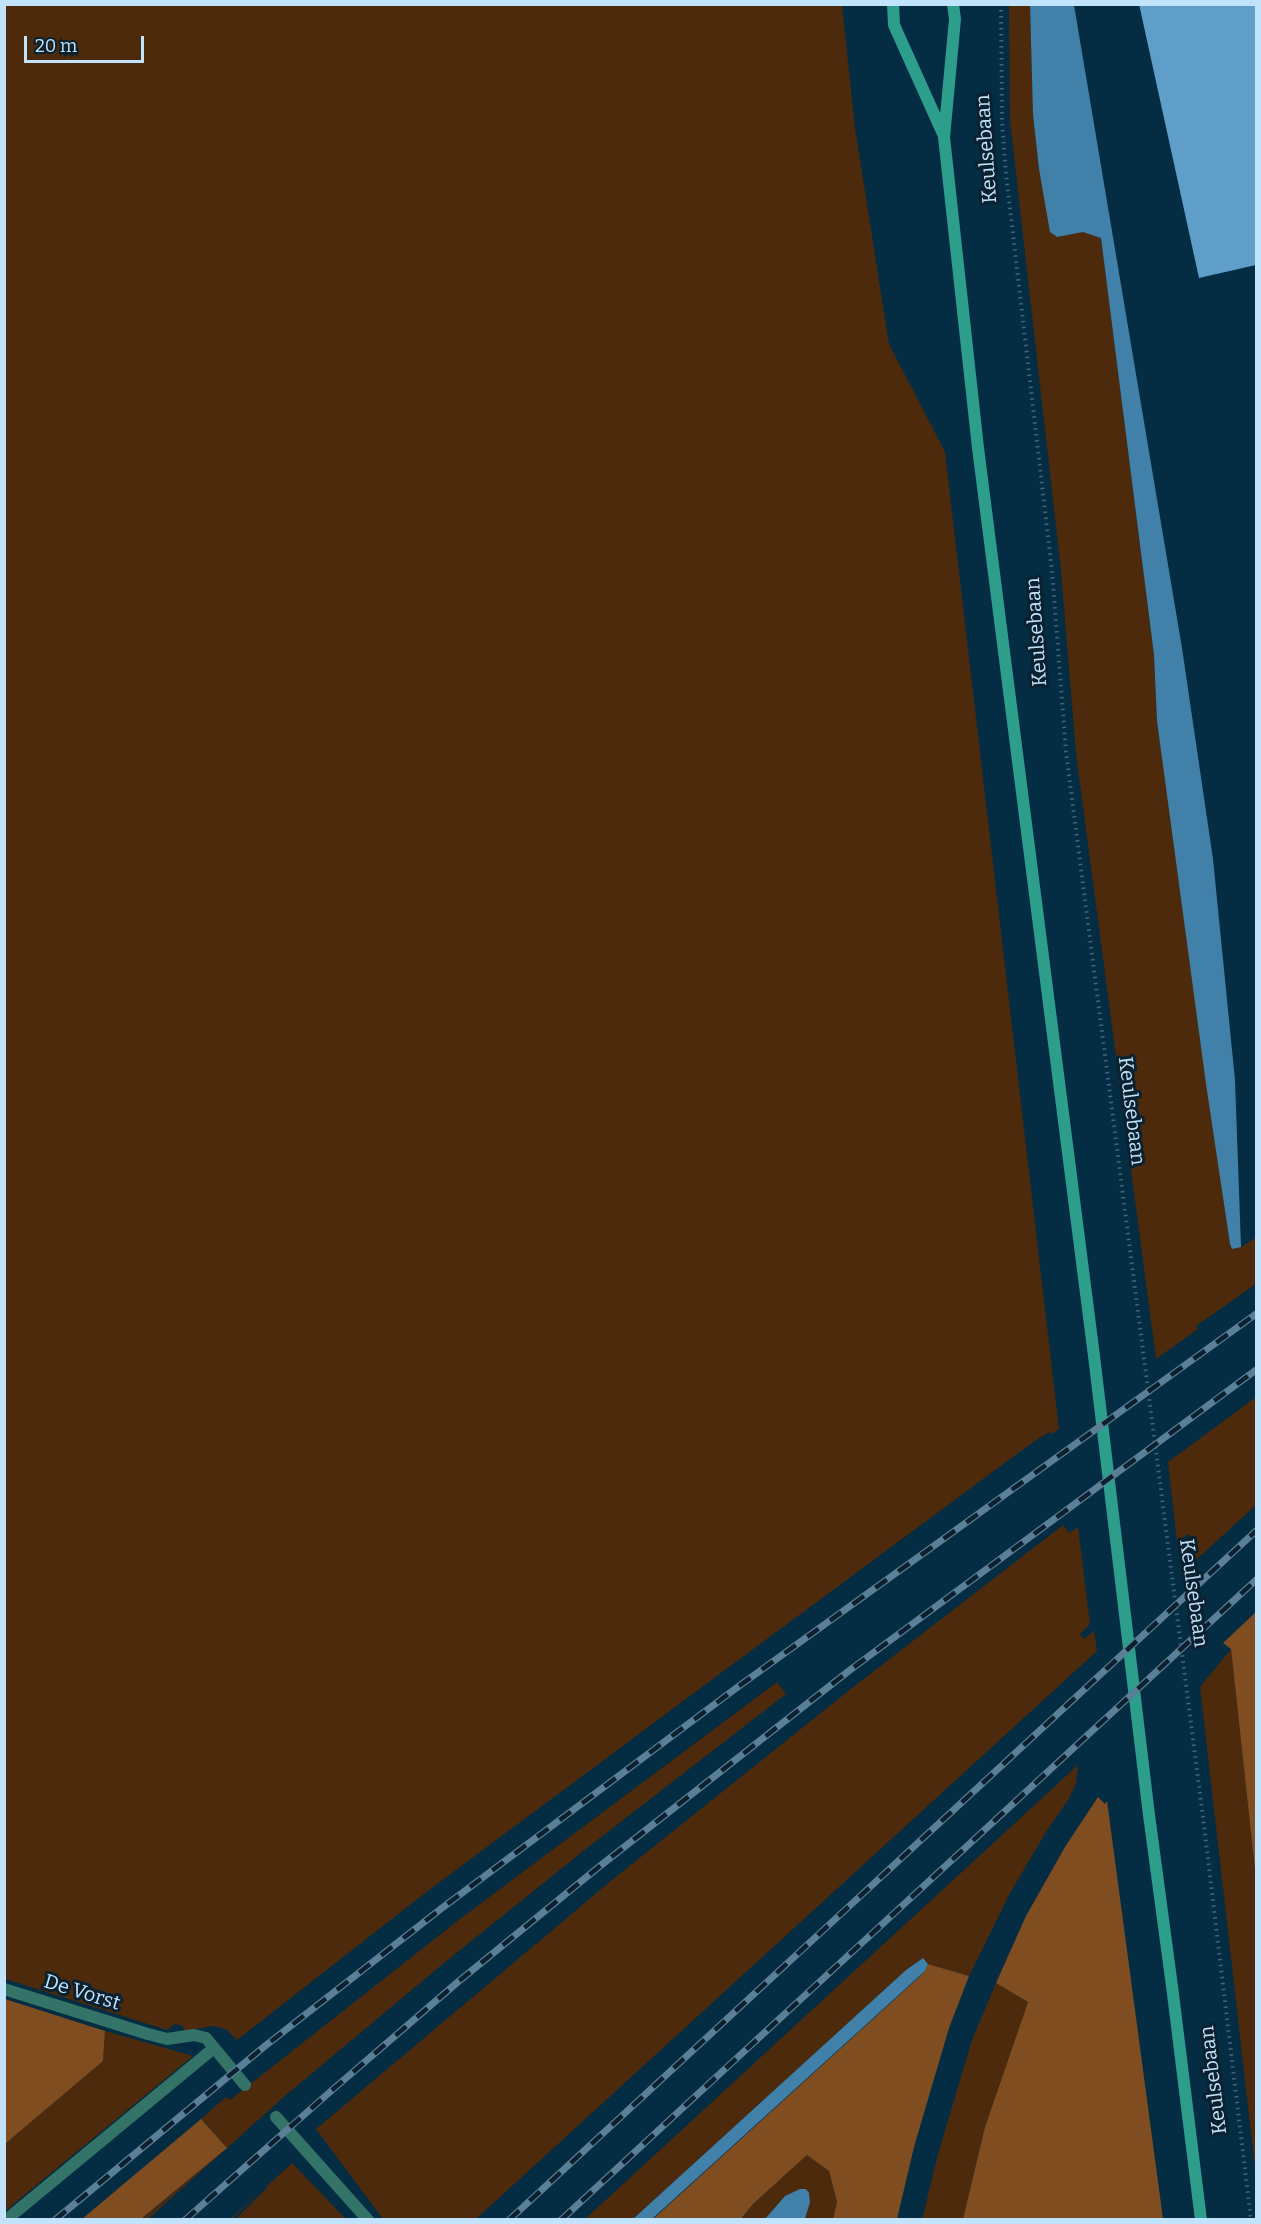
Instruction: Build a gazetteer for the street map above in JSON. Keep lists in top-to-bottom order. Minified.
{"streets":{"main road":["Keulsebaan"],"street":["De Vorst"]},"scale_bar":"20 m"}
